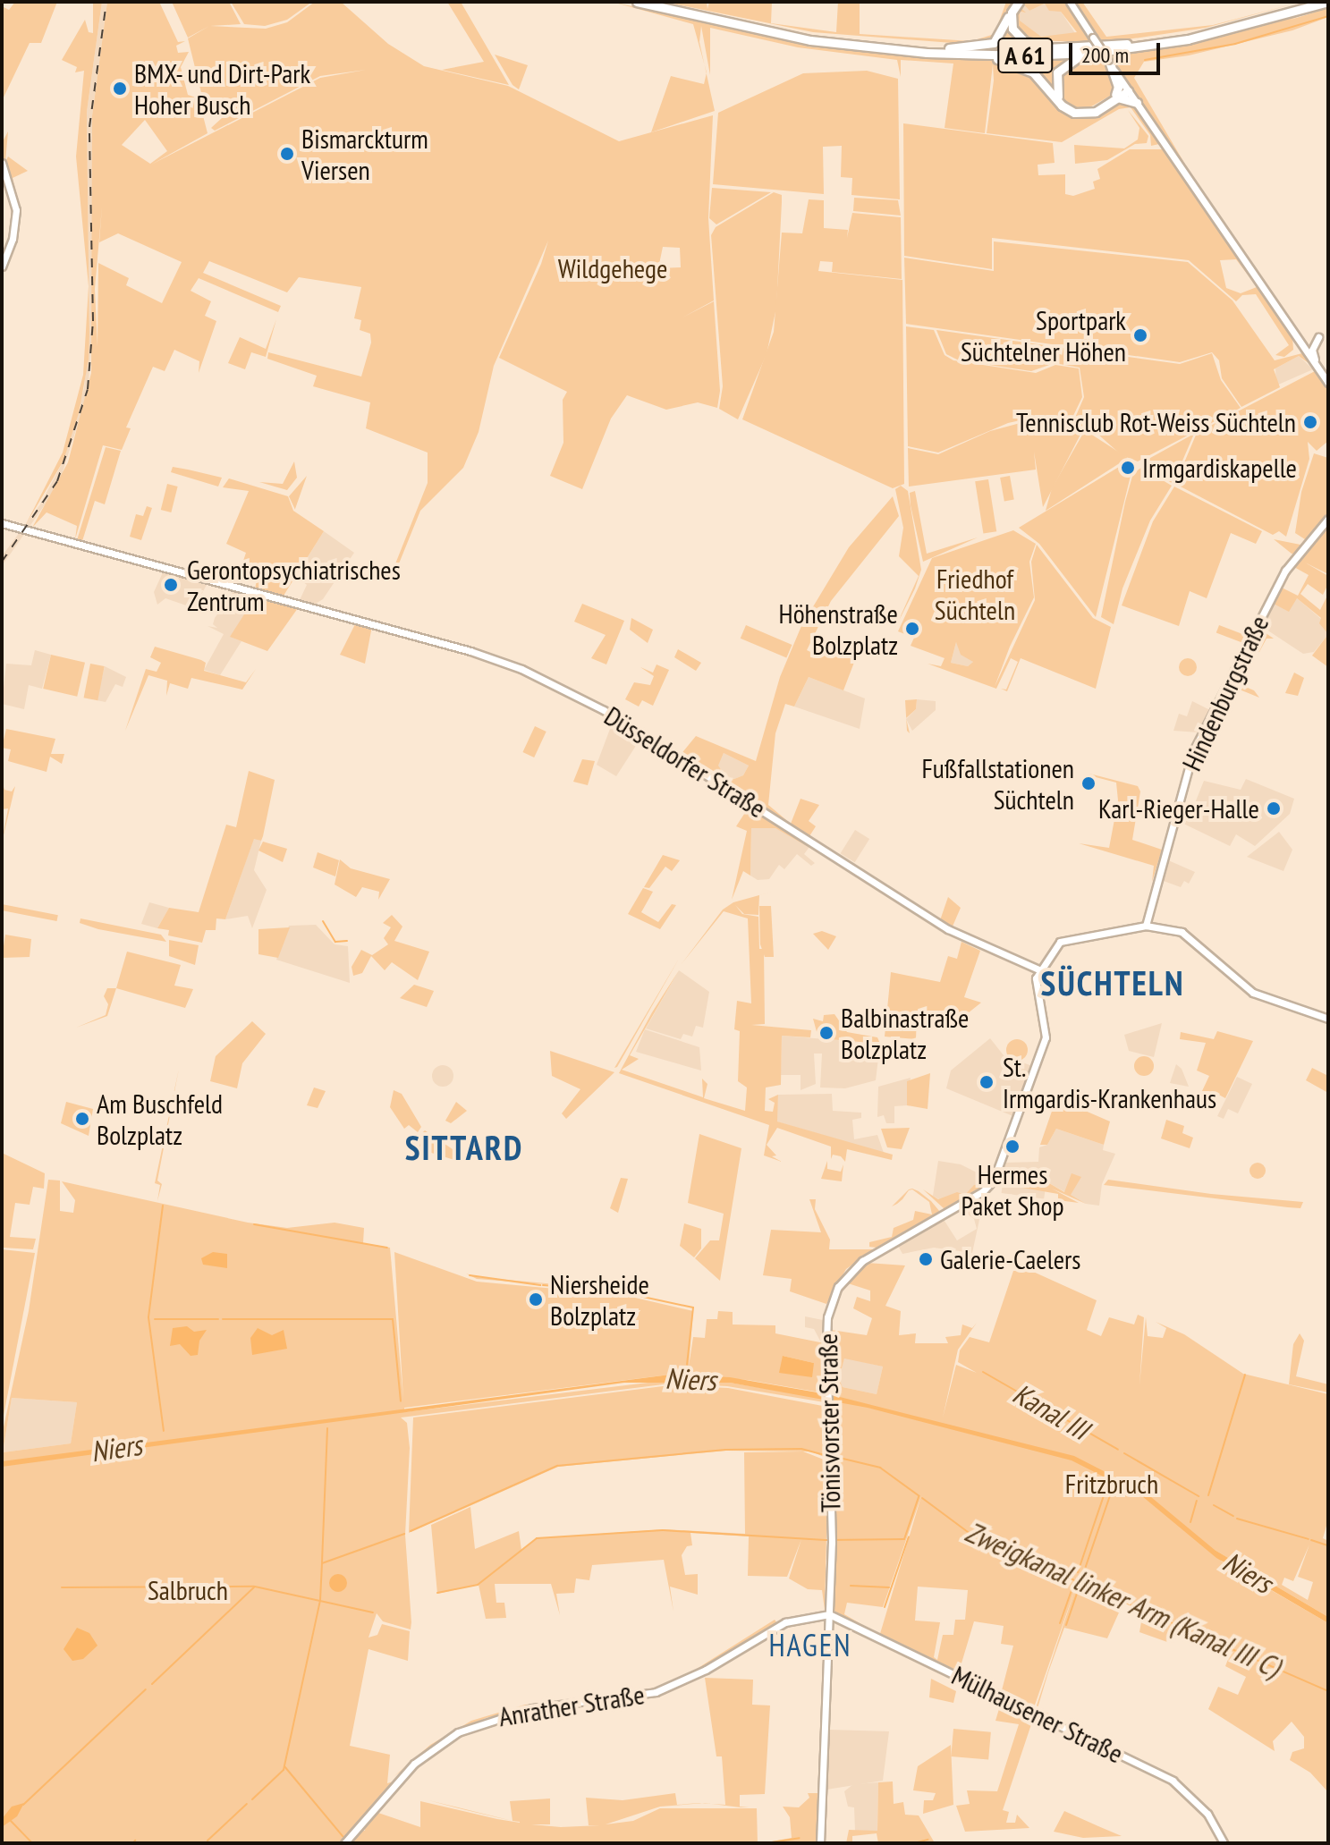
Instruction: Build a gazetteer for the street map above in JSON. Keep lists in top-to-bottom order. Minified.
{"streets":{"highway":["A 61"],"main road":["Hindenburgstraße","Düsseldorfer Straße","Tönisvorster Straße","Anrather Straße","Mülhausener Straße"]},"crossings":[["Düsseldorfer Straße","Tönisvorster Straße"],["Tönisvorster Straße","Anrather Straße"],["Tönisvorster Straße","Mülhausener Straße"],["Anrather Straße","Mülhausener Straße"]],"districts":["SÜCHTELN","SITTARD","HAGEN"],"water":["Niers","Kanal III","Zweigkanal linker Arm (Kanal III C)"],"parks":["Wildgehege","Friedhof Süchteln","Fritzbruch","Salbruch"],"places":["BMX- und Dirt-Park Hoher Busch","Bismarckturm Viersen","Sportpark Süchtelner Höhen","Tennisclub Rot-Weiss Süchteln","Irmgardiskapelle","Gerontopsychiatrisches Zentrum","Höhenstraße Bolzplatz","Fußfallstationen Süchteln","Karl-Rieger-Halle","Balbinastraße Bolzplatz","St. Irmgardis-Krankenhaus","Am Buschfeld Bolzplatz","Hermes Paket Shop","Galerie-Caelers","Niersheide Bolzplatz"],"scale_bar":"200 m"}
